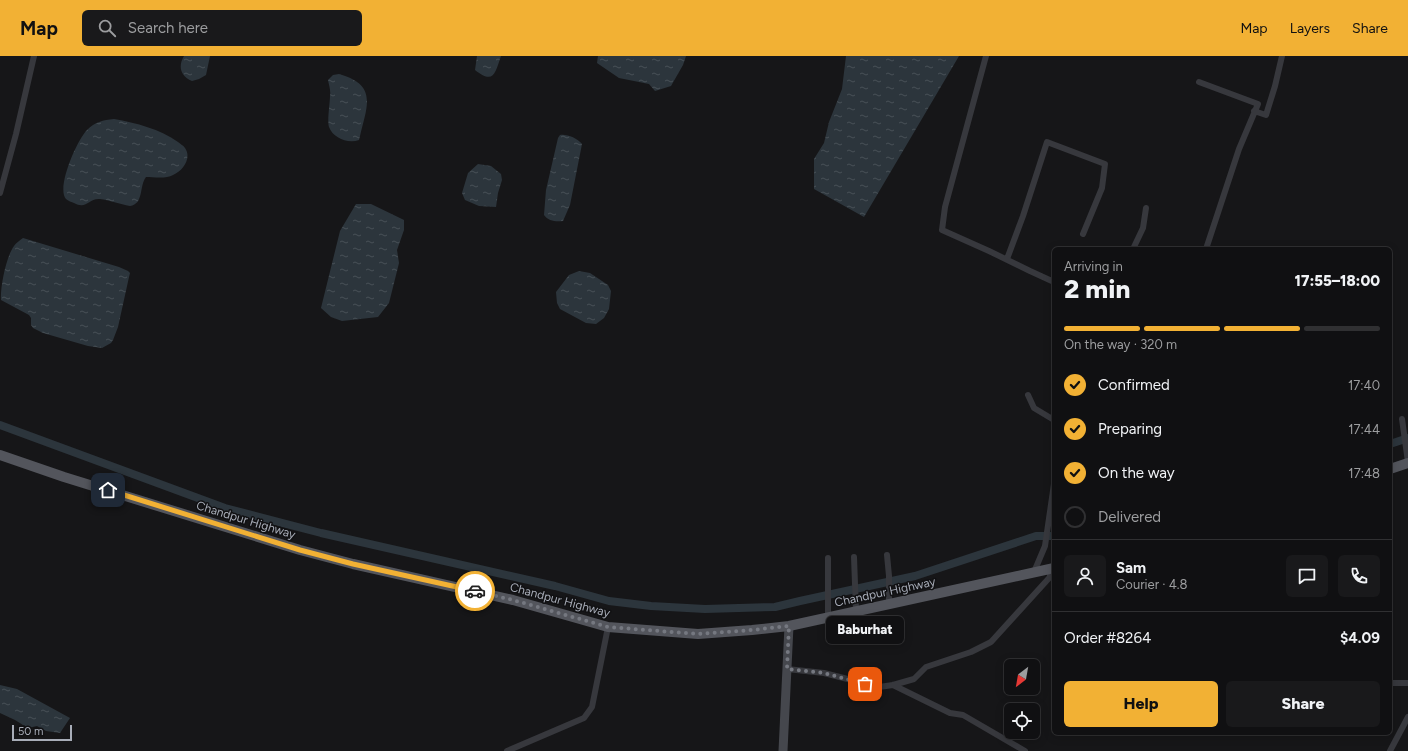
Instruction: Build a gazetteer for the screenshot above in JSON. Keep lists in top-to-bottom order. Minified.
{"streets":{"main road":["Chandpur Highway"]},"places":["Baburhat"],"scale_bar":"50 m","north":"bottom left","page":{"header":"Map","search":"Search here","nav":["Map","Layers","Share"],"heading":["2 min","Arriving in","17:55–18:00"],"panel":["Sam","Courier · 4.8","Order #8264","$4.09"],"bar":"On the way · 320 m","list":[["Confirmed","17:40"],["Preparing","17:44"],["On the way","17:48"],"Delivered"],"bubble":"Baburhat","buttons":["Help","Share"],"scale":"50 m"}}
